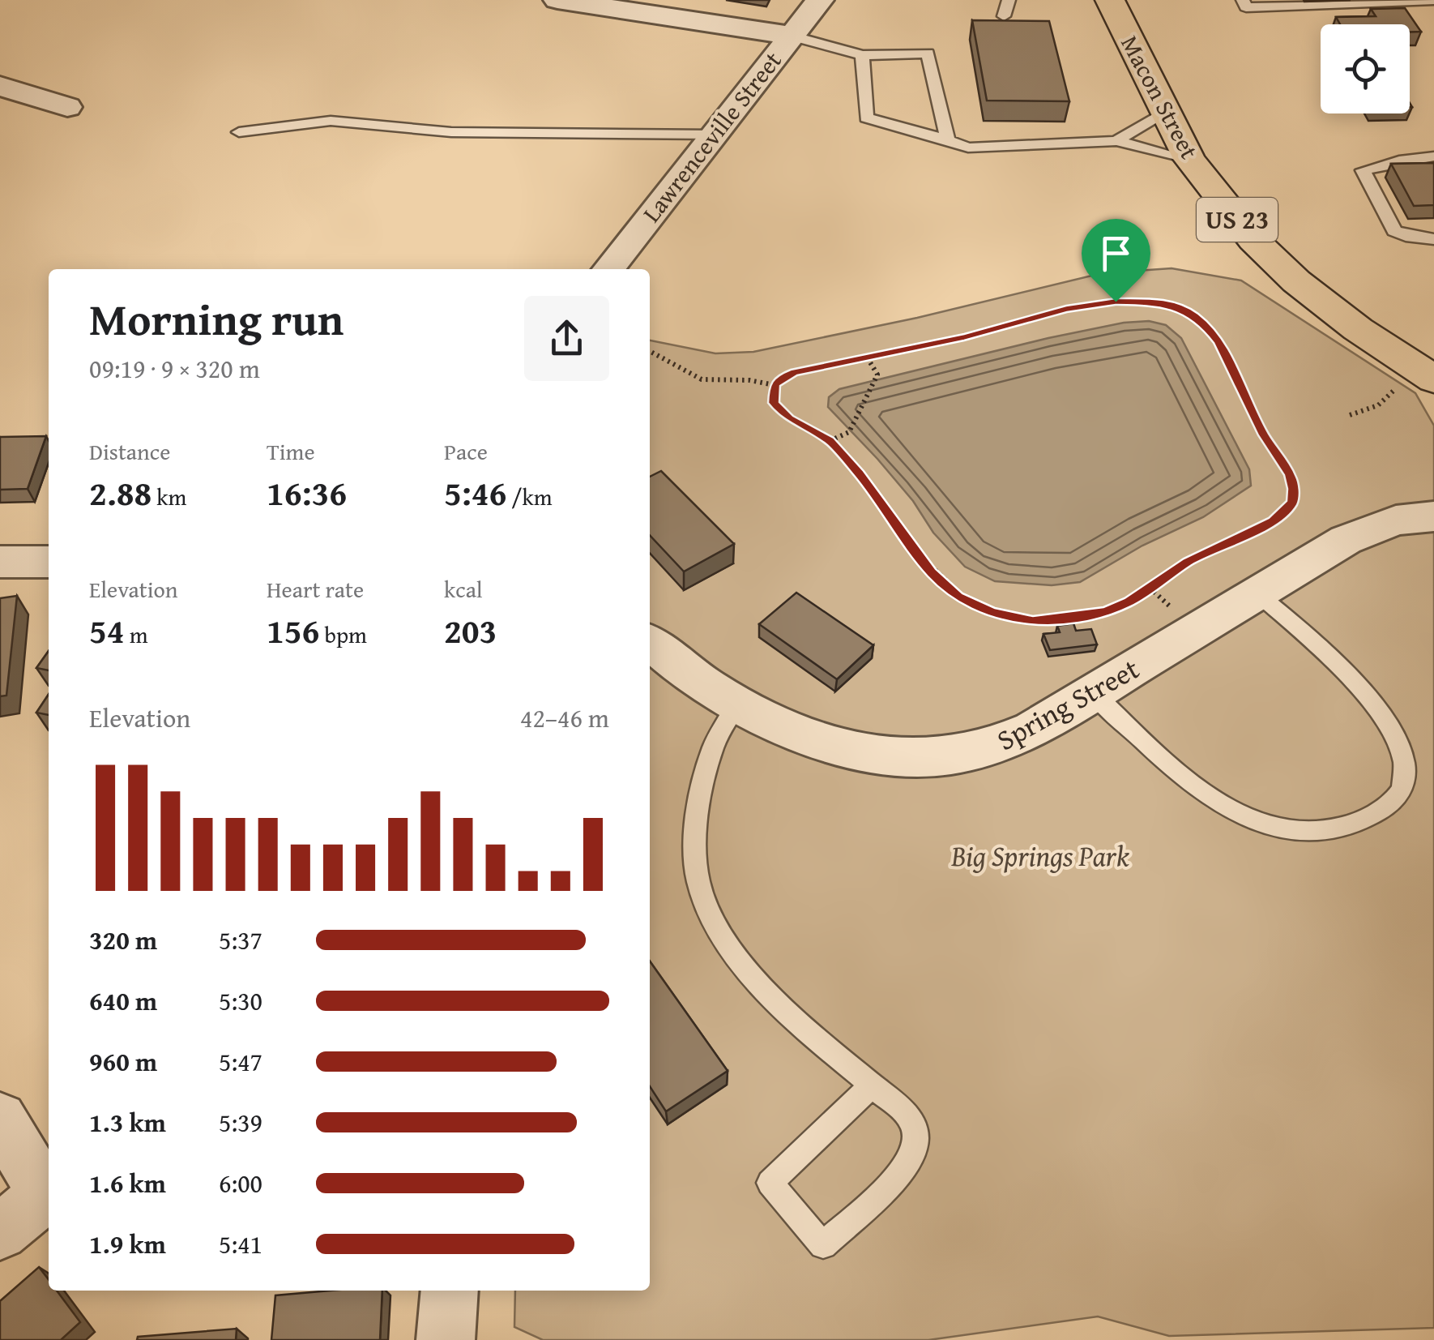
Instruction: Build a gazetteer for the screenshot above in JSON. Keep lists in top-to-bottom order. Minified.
{"streets":{"main road":["Macon Street","US 23"],"street":["Lawrenceville Street","Spring Street"]},"parks":["Big Springs Park"],"page":{"heading":["Morning run","09:19 · 9 × 320 m"],"stats":[["Distance","2.88 km"],["Time","16:36"],["Pace","5:46 /km"],["Elevation","54 m"],["Heart rate","156 bpm"],["kcal","203"]],"chart":["Elevation","42–46 m"],"list":[{"name":"320 m","note":"5:37"},{"name":"640 m","note":"5:30"},{"name":"960 m","note":"5:47"},{"name":"1.3 km","note":"5:39"},{"name":"1.6 km","note":"6:00"},{"name":"1.9 km","note":"5:41"}]}}
